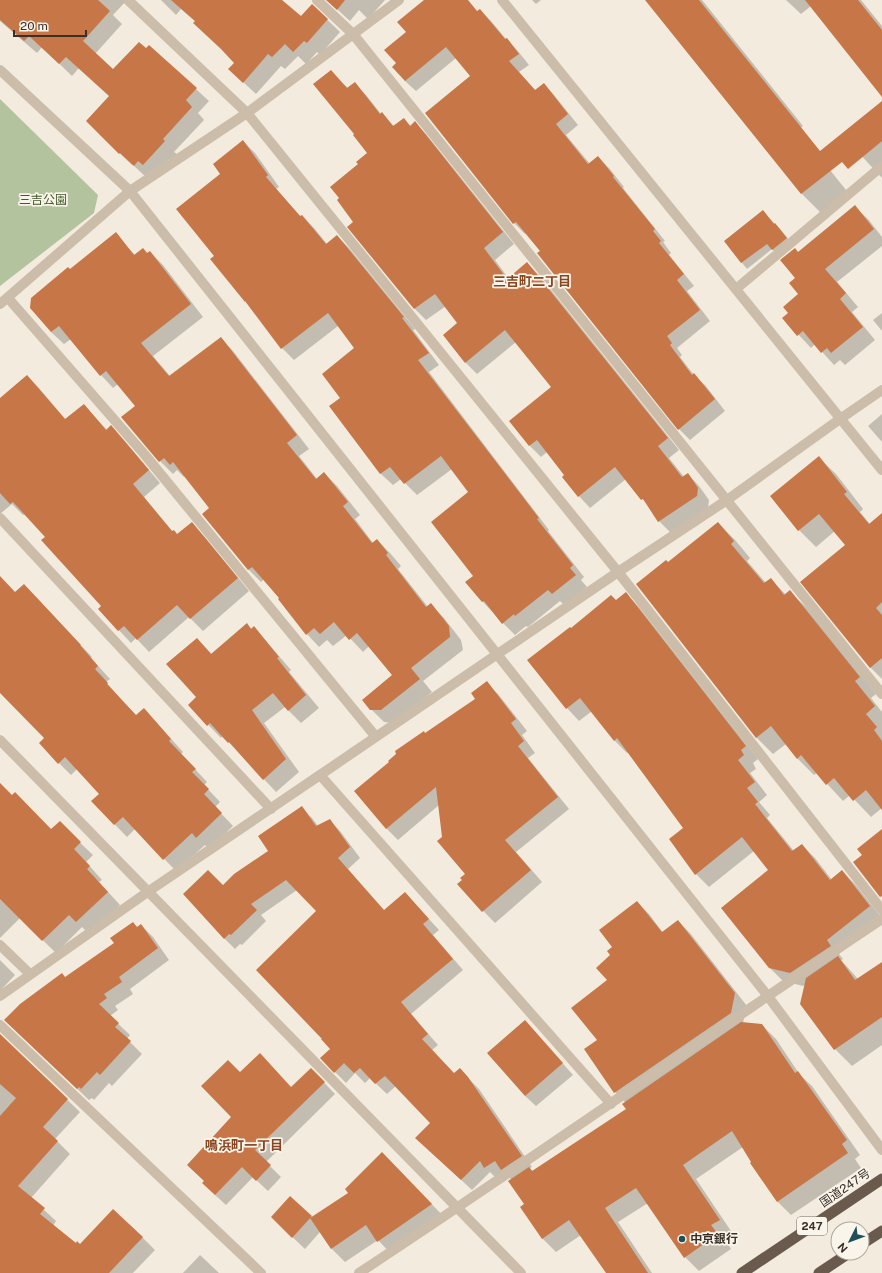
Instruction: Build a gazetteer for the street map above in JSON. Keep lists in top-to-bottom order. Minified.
{"streets":{"highway":["国道247号","247"]},"districts":["三吉町二丁目","鳴浜町一丁目"],"parks":["三吉公園"],"places":["中京銀行"],"scale_bar":"20 m","north":"bottom left"}
